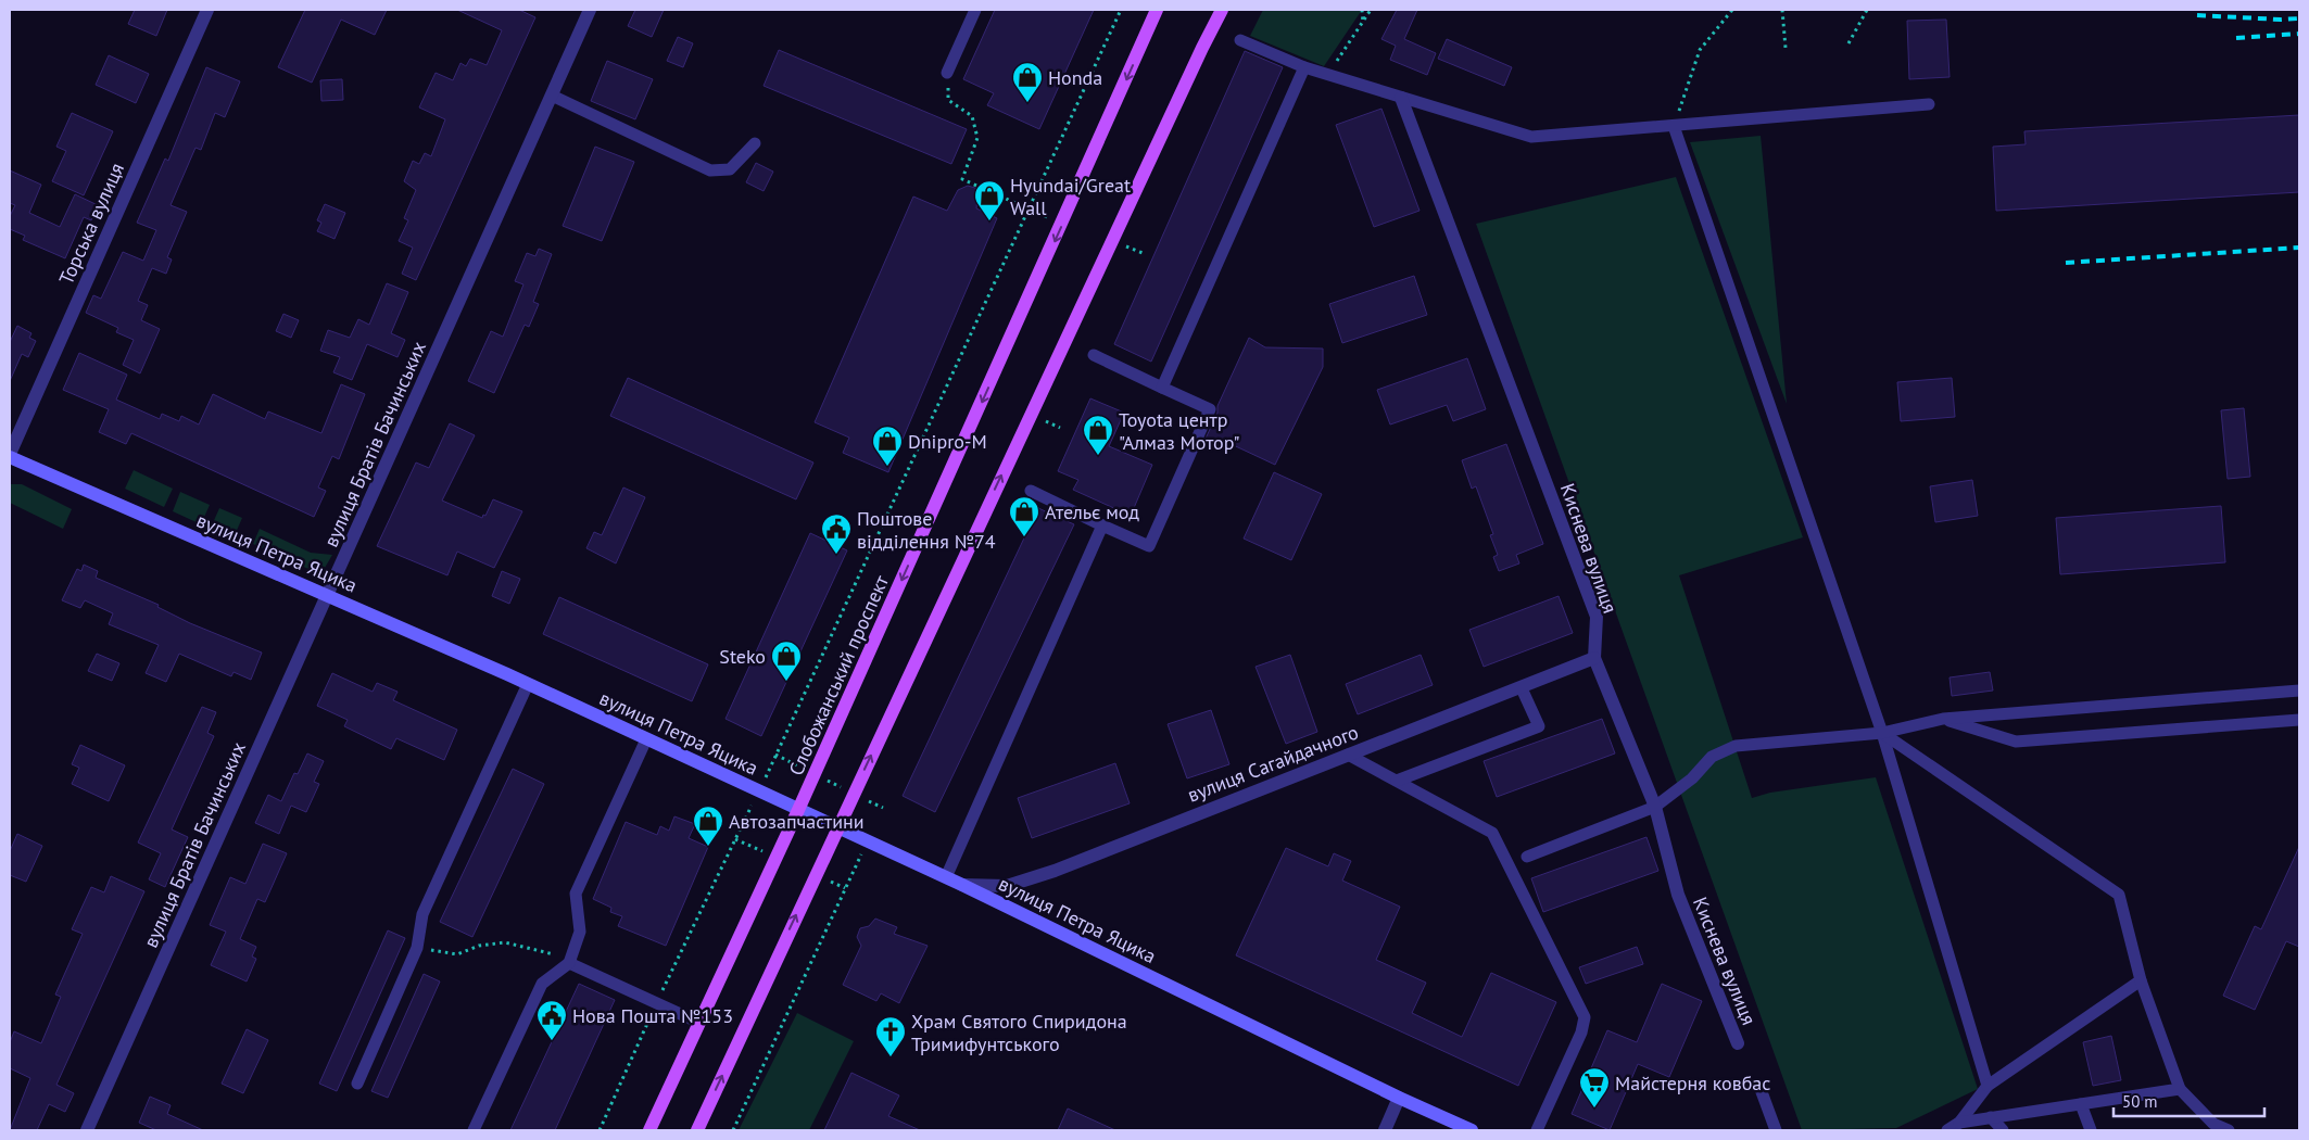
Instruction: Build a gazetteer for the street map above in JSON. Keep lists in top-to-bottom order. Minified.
{"streets":{"main road":["Слобожанський проспект"],"street":["Торська вулиця","вулиця Братів Бачинських","Киснева вулиця","вулиця Петра Яцика","вулиця Сагайдачного"]},"crossings":[["Торська вулиця","вулиця Петра Яцика"],["вулиця Братів Бачинських","вулиця Петра Яцика"],["Киснева вулиця","вулиця Сагайдачного"],["вулиця Петра Яцика","Слобожанський проспект"],["вулиця Петра Яцика","вулиця Сагайдачного"]],"places":{"shop":["Honda","Hyundai/Great Wall","Toyota центр \"Алмаз Мотор\"","Dnipro-M","Ательє мод","Steko","Автозапчастини"],"public building":["Поштове відділення №74","Нова Пошта №153"],"church":["Храм Святого Спиридона Тримифунтського"],"supermarket":["Майстерня ковбас"]},"scale_bar":"50 m"}
